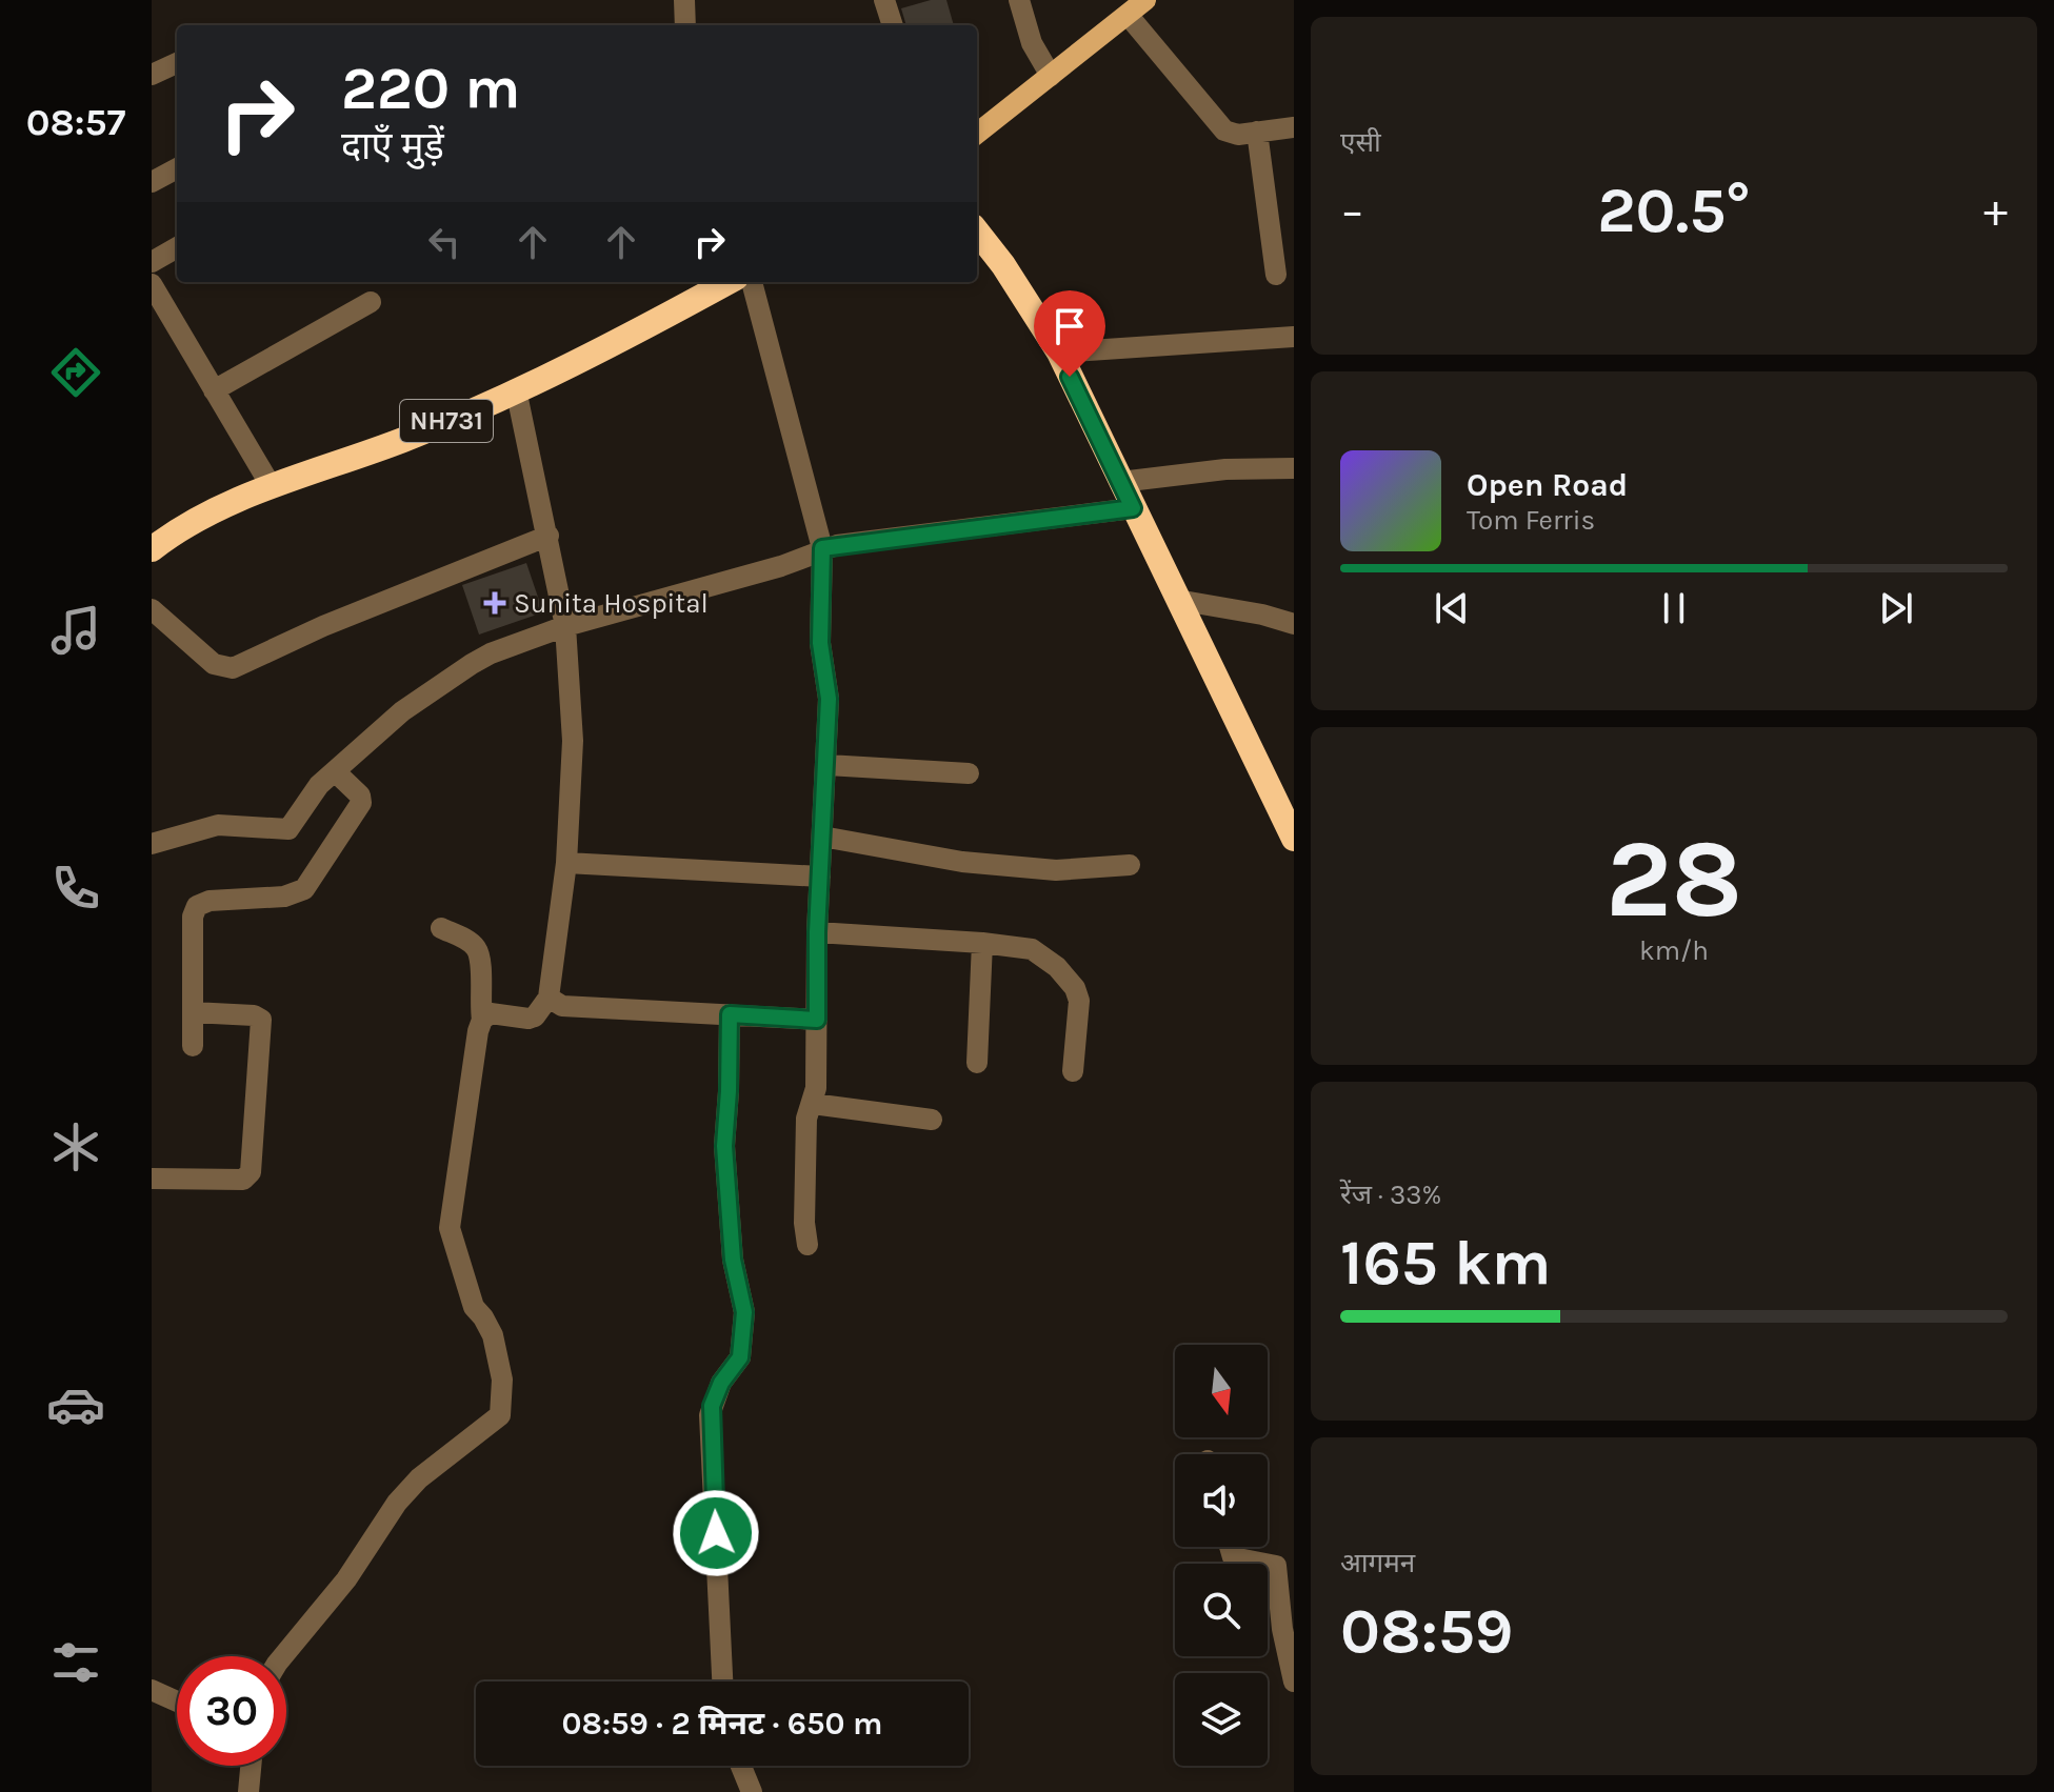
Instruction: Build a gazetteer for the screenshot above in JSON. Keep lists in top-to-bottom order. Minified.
{"streets":{"highway":["NH731"]},"places":{"health":["Sunita Hospital"]},"north":"bottom","page":{"tabs":"08:57","tile":["एसी",["28","km/h"],["रेंज · 33%","165 km"],["आगमन","08:59"]],"turn":["220 m","दाएँ मुड़ें"],"heat":["−","20.5°","+"],"song":["Open Road","Tom Ferris"],"limit":"30","trip":"08:59 · 2 मिनट · 650 m"}}
